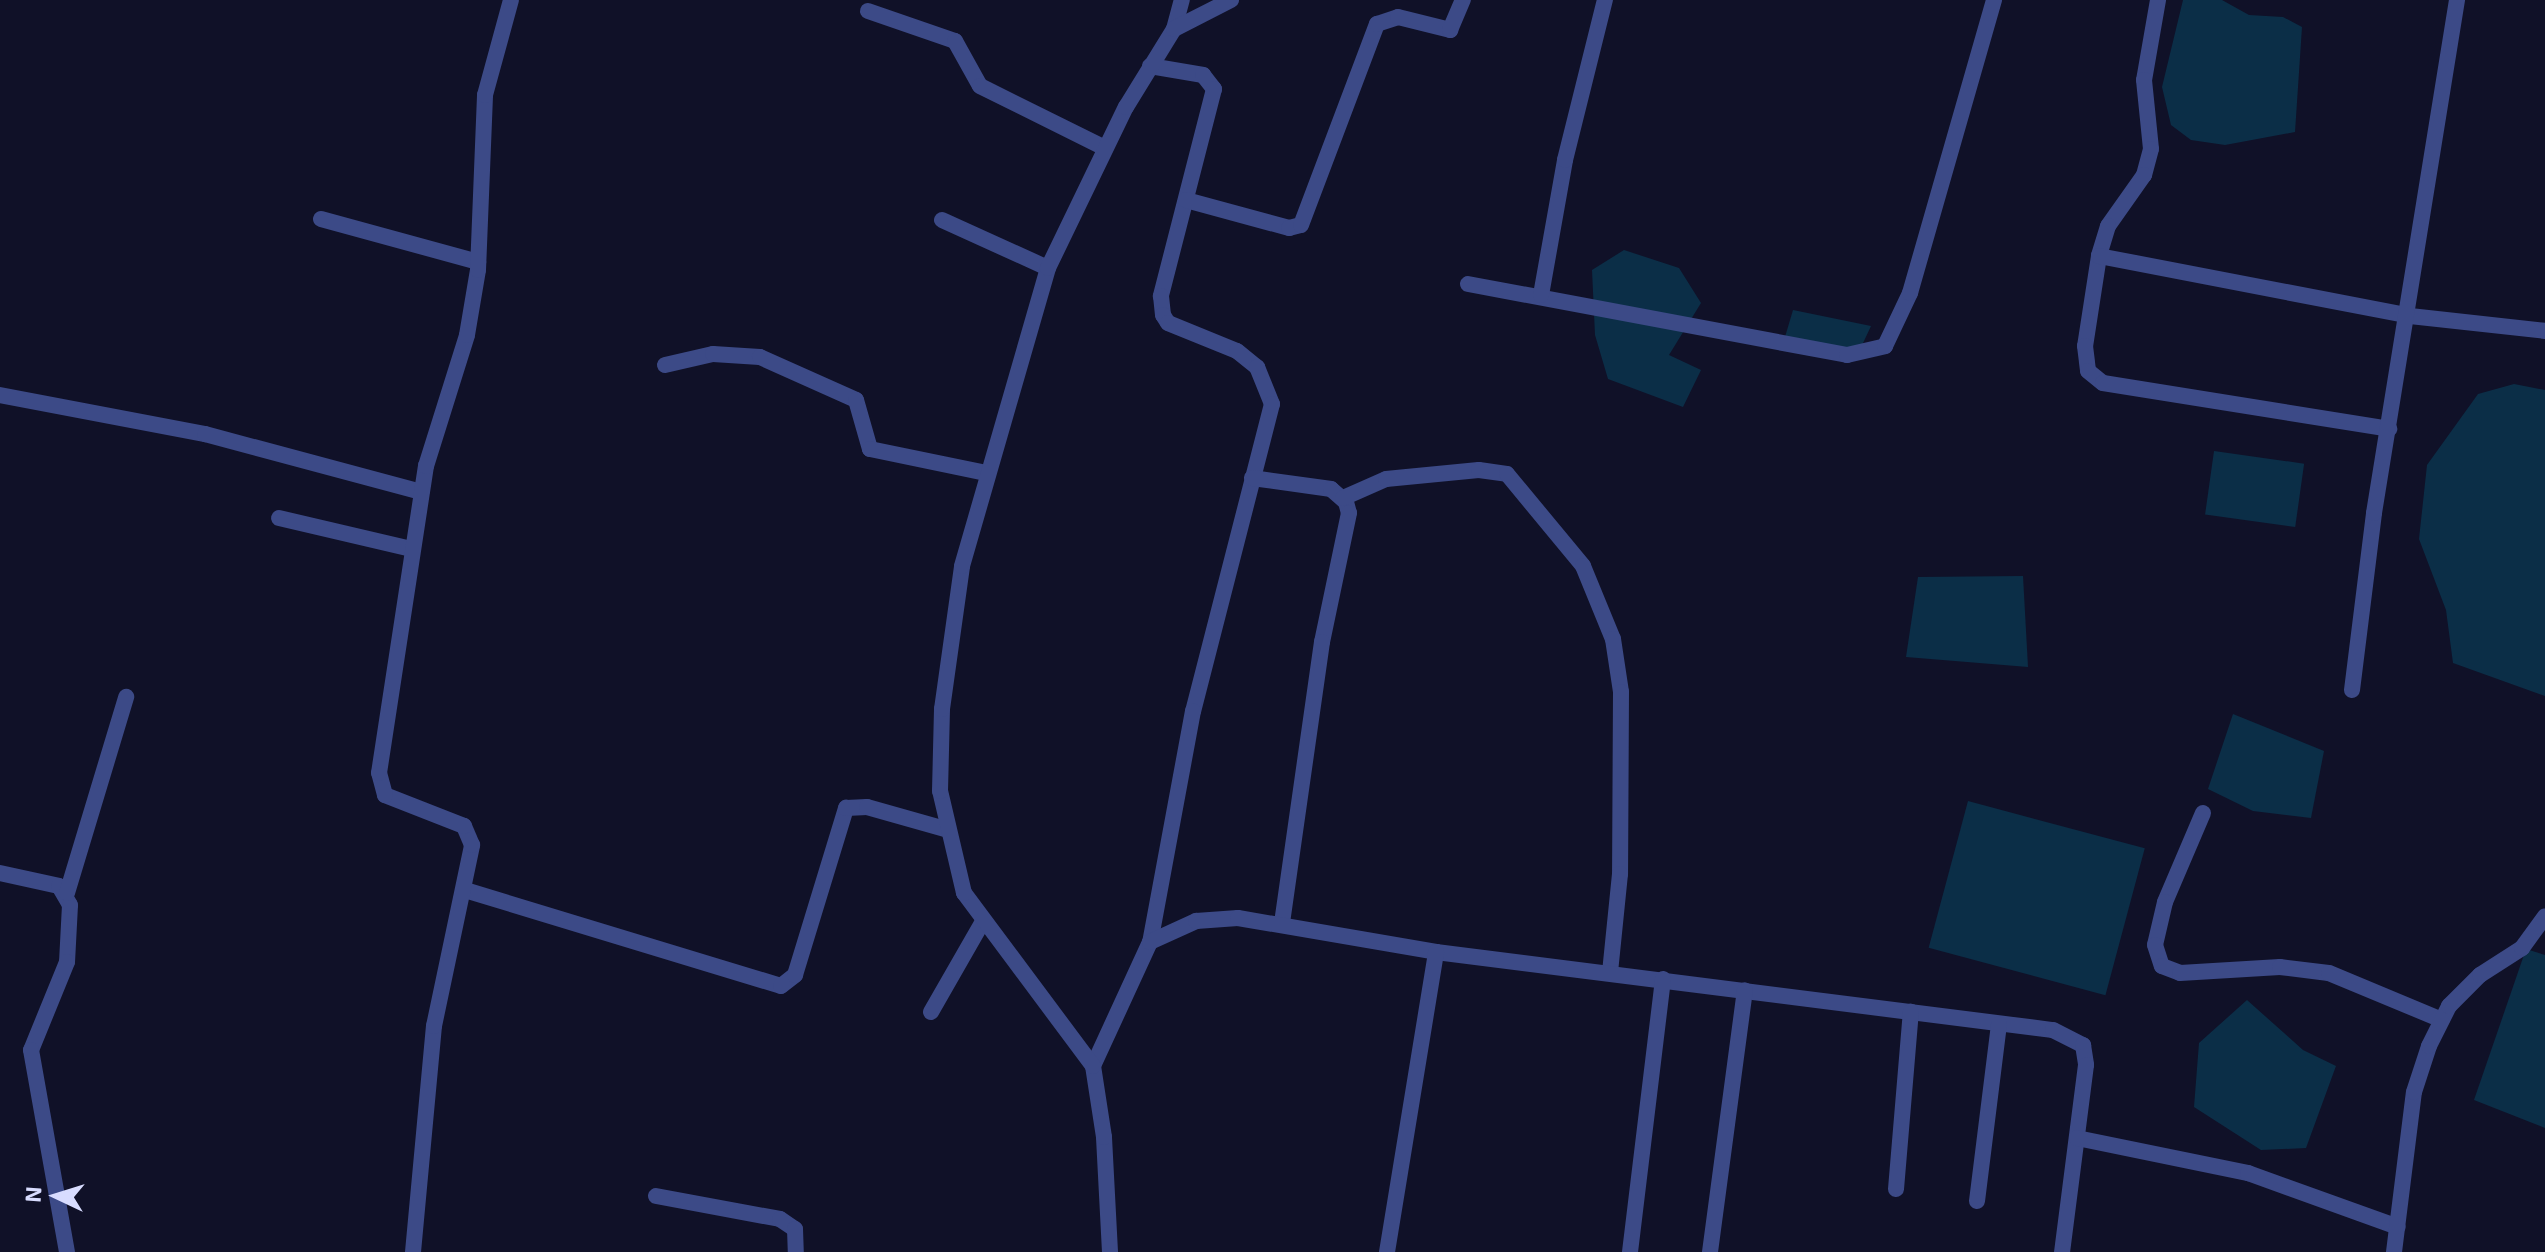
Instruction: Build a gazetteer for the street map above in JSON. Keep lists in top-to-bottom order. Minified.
{"north":"left"}
